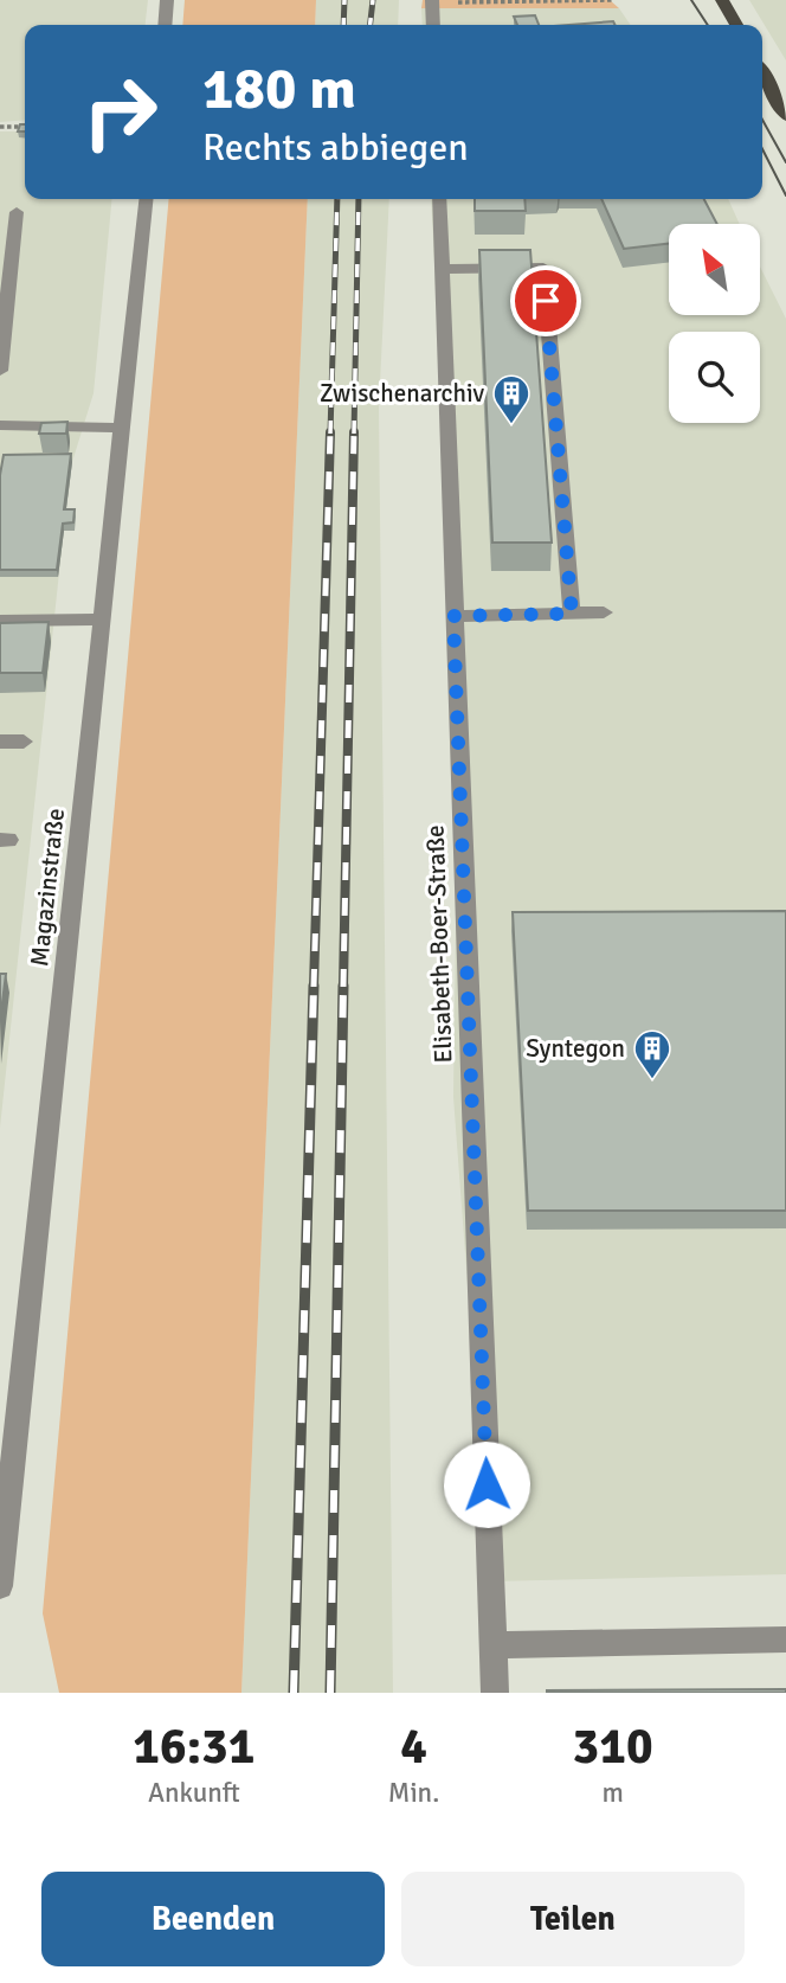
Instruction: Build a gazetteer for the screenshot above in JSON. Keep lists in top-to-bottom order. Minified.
{"streets":{"street":["Magazinstraße","Elisabeth-Boer-Straße"]},"places":{"building":["Zwischenarchiv","Syntegon"]},"north":"top left","page":{"turn":["180 m","Rechts abbiegen"],"eta":["16:31","Ankunft","4","Min.","310","m"],"buttons":["Beenden","Teilen"]}}
